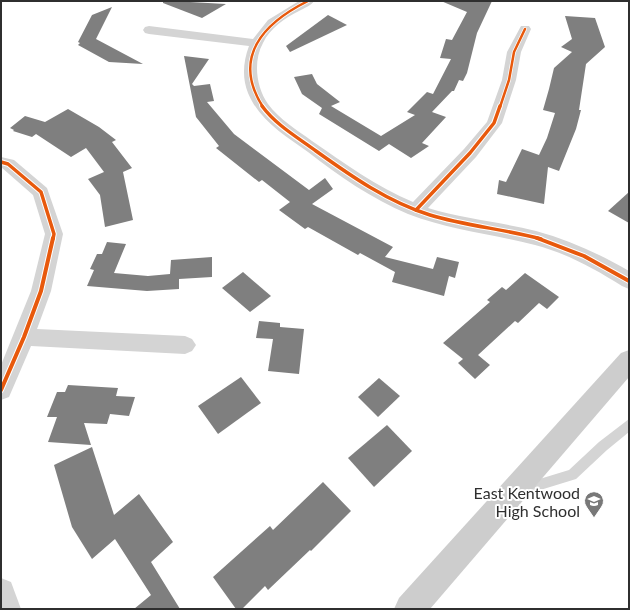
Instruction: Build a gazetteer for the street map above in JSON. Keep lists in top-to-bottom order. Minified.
{"places":{"school or university":["East Kentwood High School"]}}
